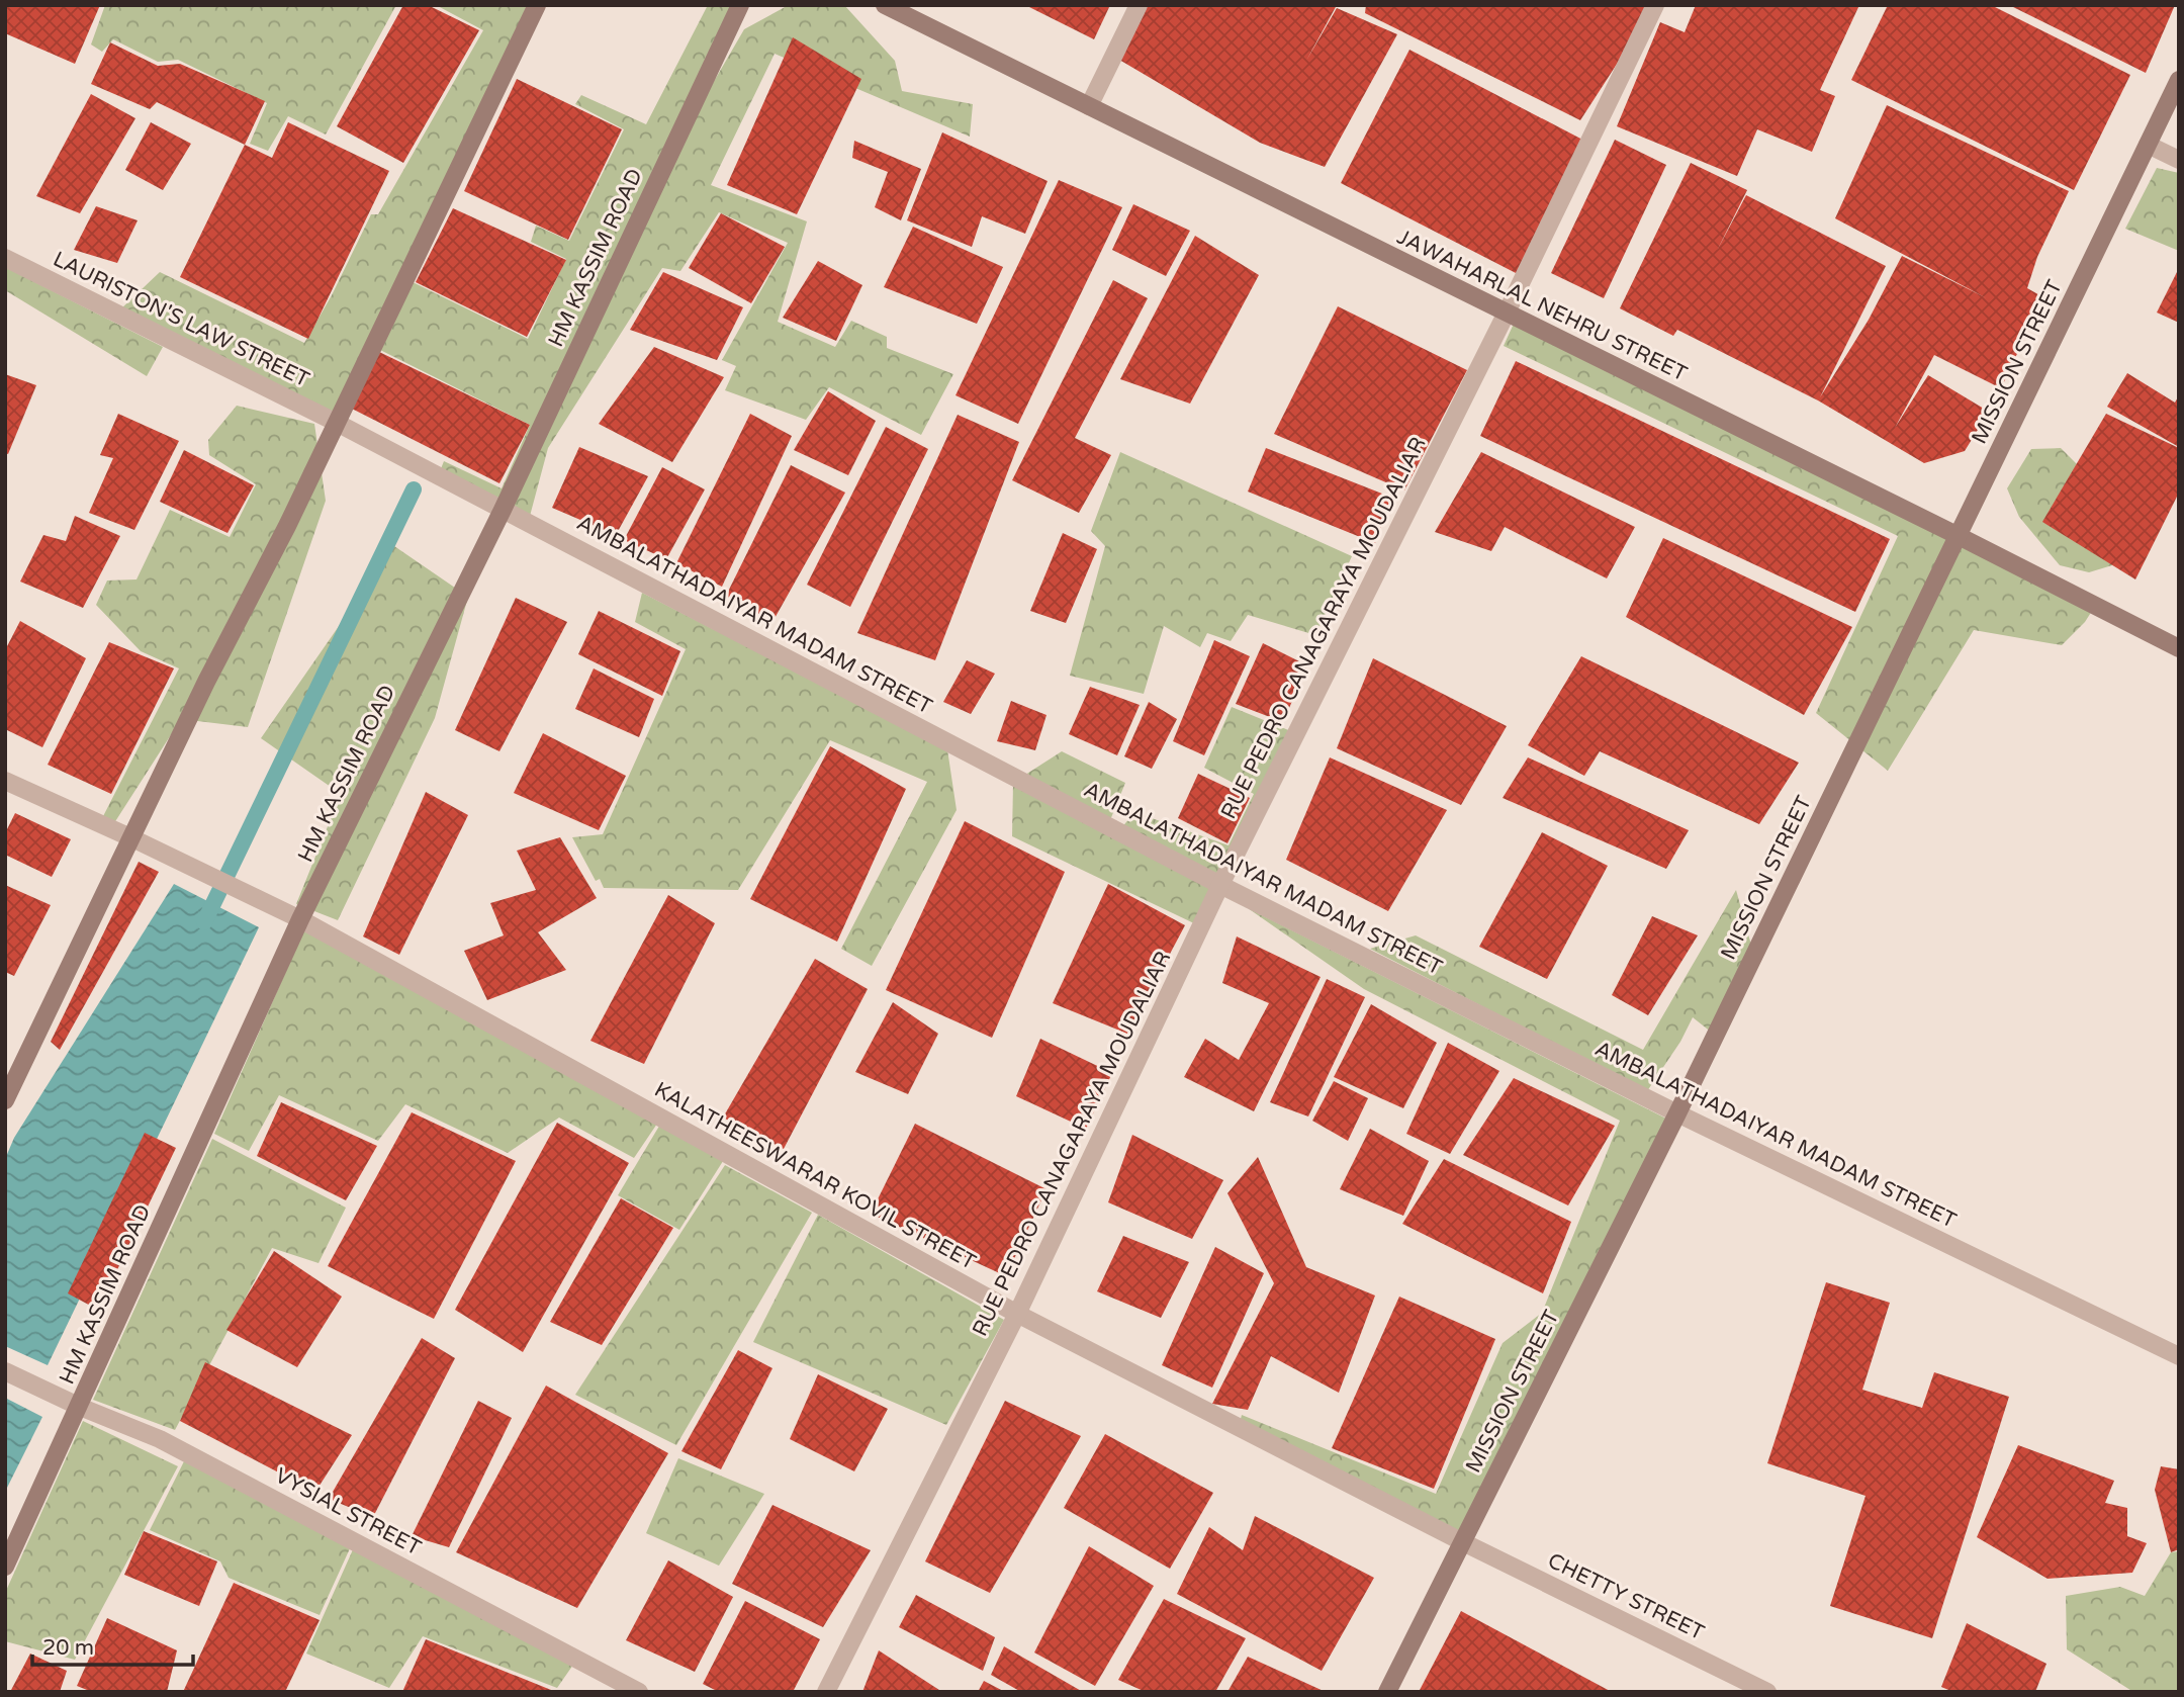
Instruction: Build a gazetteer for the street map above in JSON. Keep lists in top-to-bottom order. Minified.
{"streets":{"street":["HM KASSIM ROAD","JAWAHARLAL NEHRU STREET","LAURISTON'S LAW STREET","MISSION STREET","AMBALATHADAIYAR MADAM STREET","RUE PEDRO CANAGARAYA MOUDALIAR","KALATHEESWARAR KOVIL STREET","VYSIAL STREET","CHETTY STREET"]},"crossings":[["HM KASSIM ROAD","AMBALATHADAIYAR MADAM STREET"],["HM KASSIM ROAD","KALATHEESWARAR KOVIL STREET"],["HM KASSIM ROAD","VYSIAL STREET"],["JAWAHARLAL NEHRU STREET","MISSION STREET"],["JAWAHARLAL NEHRU STREET","RUE PEDRO CANAGARAYA MOUDALIAR"],["LAURISTON'S LAW STREET","AMBALATHADAIYAR MADAM STREET"],["MISSION STREET","AMBALATHADAIYAR MADAM STREET"],["MISSION STREET","KALATHEESWARAR KOVIL STREET"],["MISSION STREET","CHETTY STREET"],["AMBALATHADAIYAR MADAM STREET","RUE PEDRO CANAGARAYA MOUDALIAR"],["RUE PEDRO CANAGARAYA MOUDALIAR","KALATHEESWARAR KOVIL STREET"],["KALATHEESWARAR KOVIL STREET","CHETTY STREET"]],"scale_bar":"20 m"}
